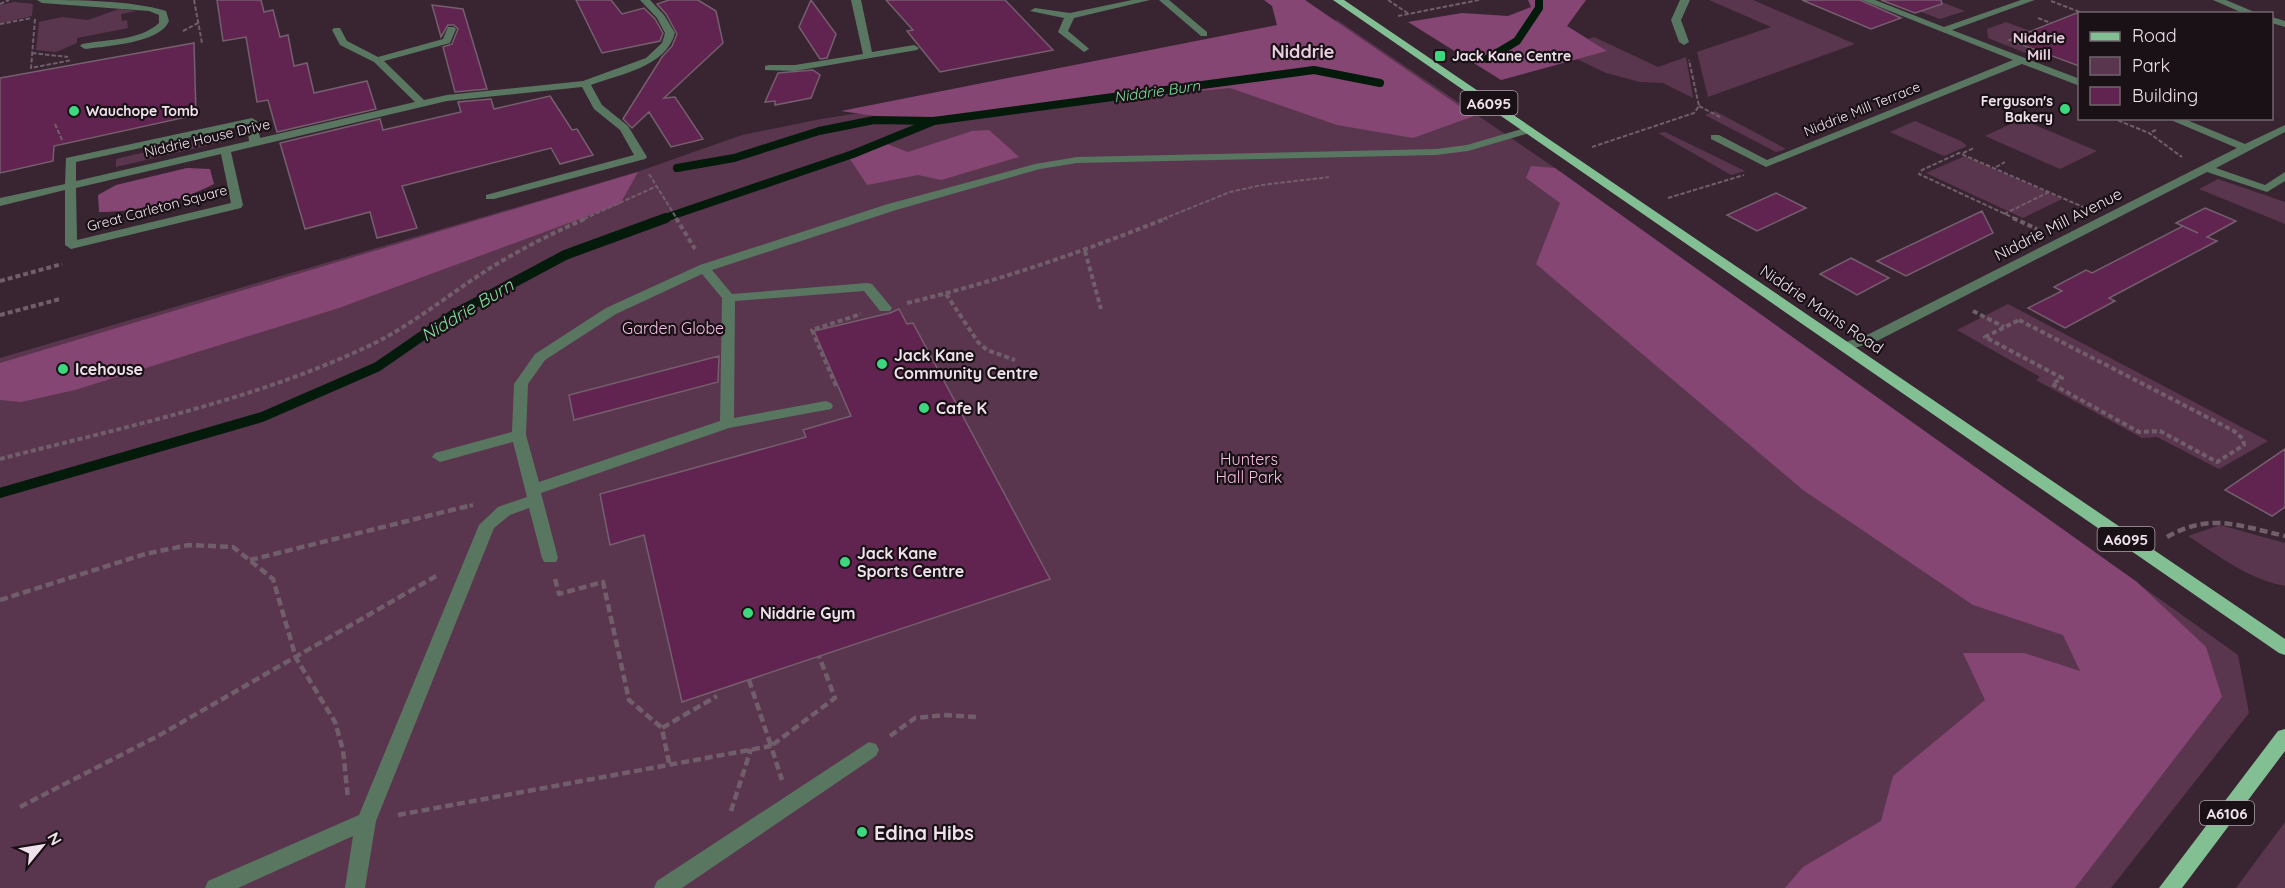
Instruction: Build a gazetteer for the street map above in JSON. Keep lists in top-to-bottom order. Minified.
{"streets":{"main road":["A6095","Niddrie Mains Road","A6106"],"street":["Niddrie Mill Terrace","Niddrie House Drive","Great Carleton Square","Niddrie Mill Avenue"]},"crossings":[["Niddrie House Drive","Great Carleton Square"],["Niddrie Mill Avenue","Niddrie Mains Road"]],"districts":["Niddrie Mill","Niddrie"],"water":["Niddrie Burn"],"parks":["Garden Globe","Hunters Hall Park"],"places":{"transit":["Jack Kane Centre"],"other":["Ferguson's Bakery","Wauchope Tomb","Jack Kane Community Centre","Icehouse","Cafe K","Jack Kane Sports Centre","Niddrie Gym","Edina Hibs"]},"legend":["Road","Park","Building"],"north":"top right"}
